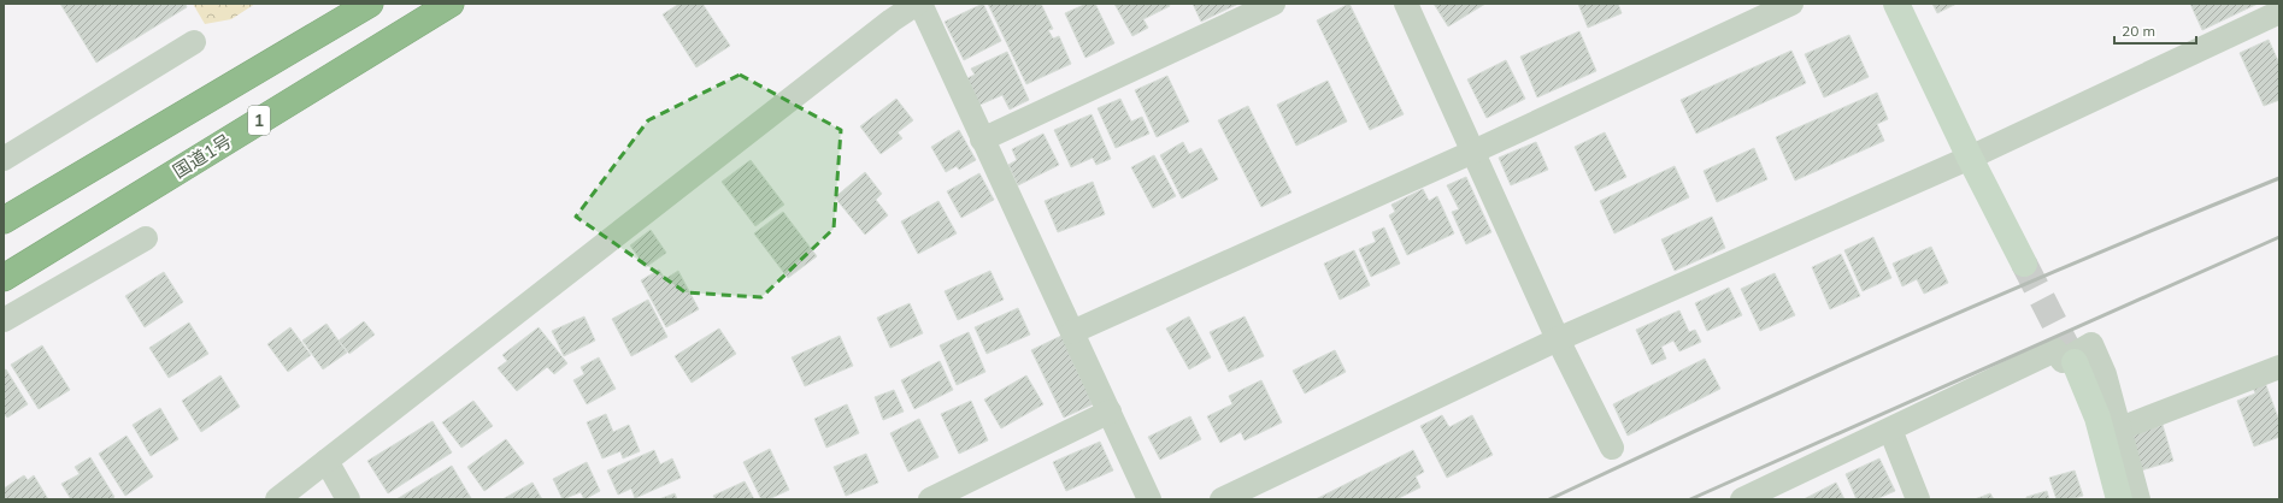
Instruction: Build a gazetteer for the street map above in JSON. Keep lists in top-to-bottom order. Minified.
{"streets":{"highway":["1","国道1号"]},"scale_bar":"20 m"}
